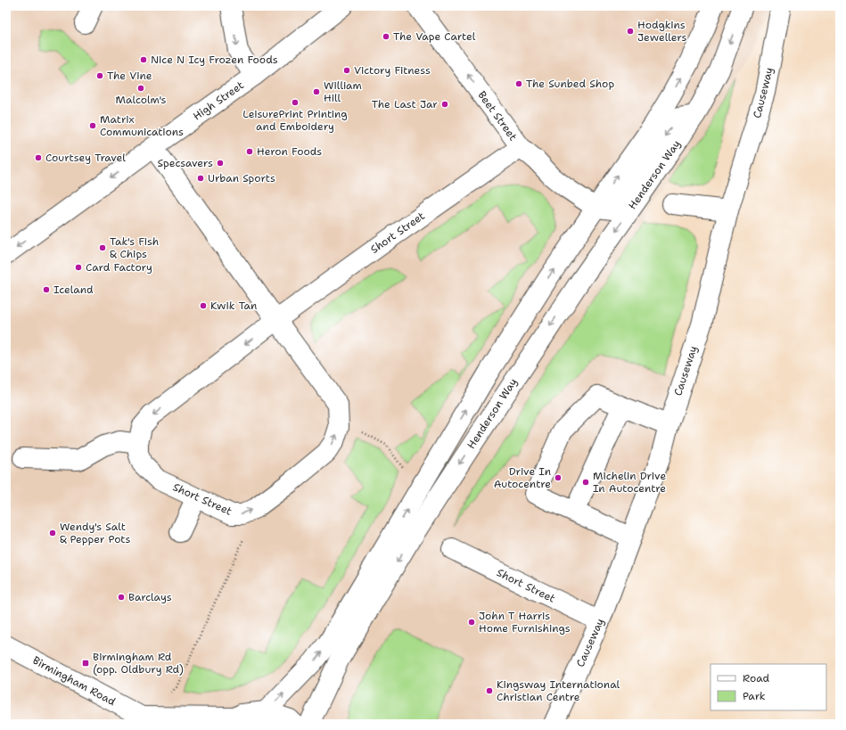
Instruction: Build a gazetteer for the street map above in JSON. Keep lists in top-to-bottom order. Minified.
{"streets":{"street":["Causeway","High Street","Beet Street","Henderson Way","Short Street","Birmingham Road"]},"crossings":[["Causeway","Short Street"],["High Street","Short Street"],["Beet Street","Henderson Way"],["Beet Street","Short Street"]],"one_way":["High Street","Beet Street"],"places":{"other":["Hodgkins Jewellers","The Vape Cartel","Nice N Icy Frozen Foods","Victory Fitness","The Vine","The Sunbed Shop","Malcolm's","William Hill","LeisurePrint Printing and Emboidery","The Last Jar","Matrix Communications","Heron Foods","Courtsey Travel","Specsavers","Urban Sports","Tak's Fish & Chips","Card Factory","Iceland","Kwik Tan","Drive In Autocentre","Michelin Drive In Autocentre","Wendy's Salt & Pepper Pots","Barclays","John T Harris Home Furnishings","Kingsway International Christian Centre"],"transit":["Birmingham Rd (opp. Oldbury Rd)"]},"legend":["Road","Park"]}
